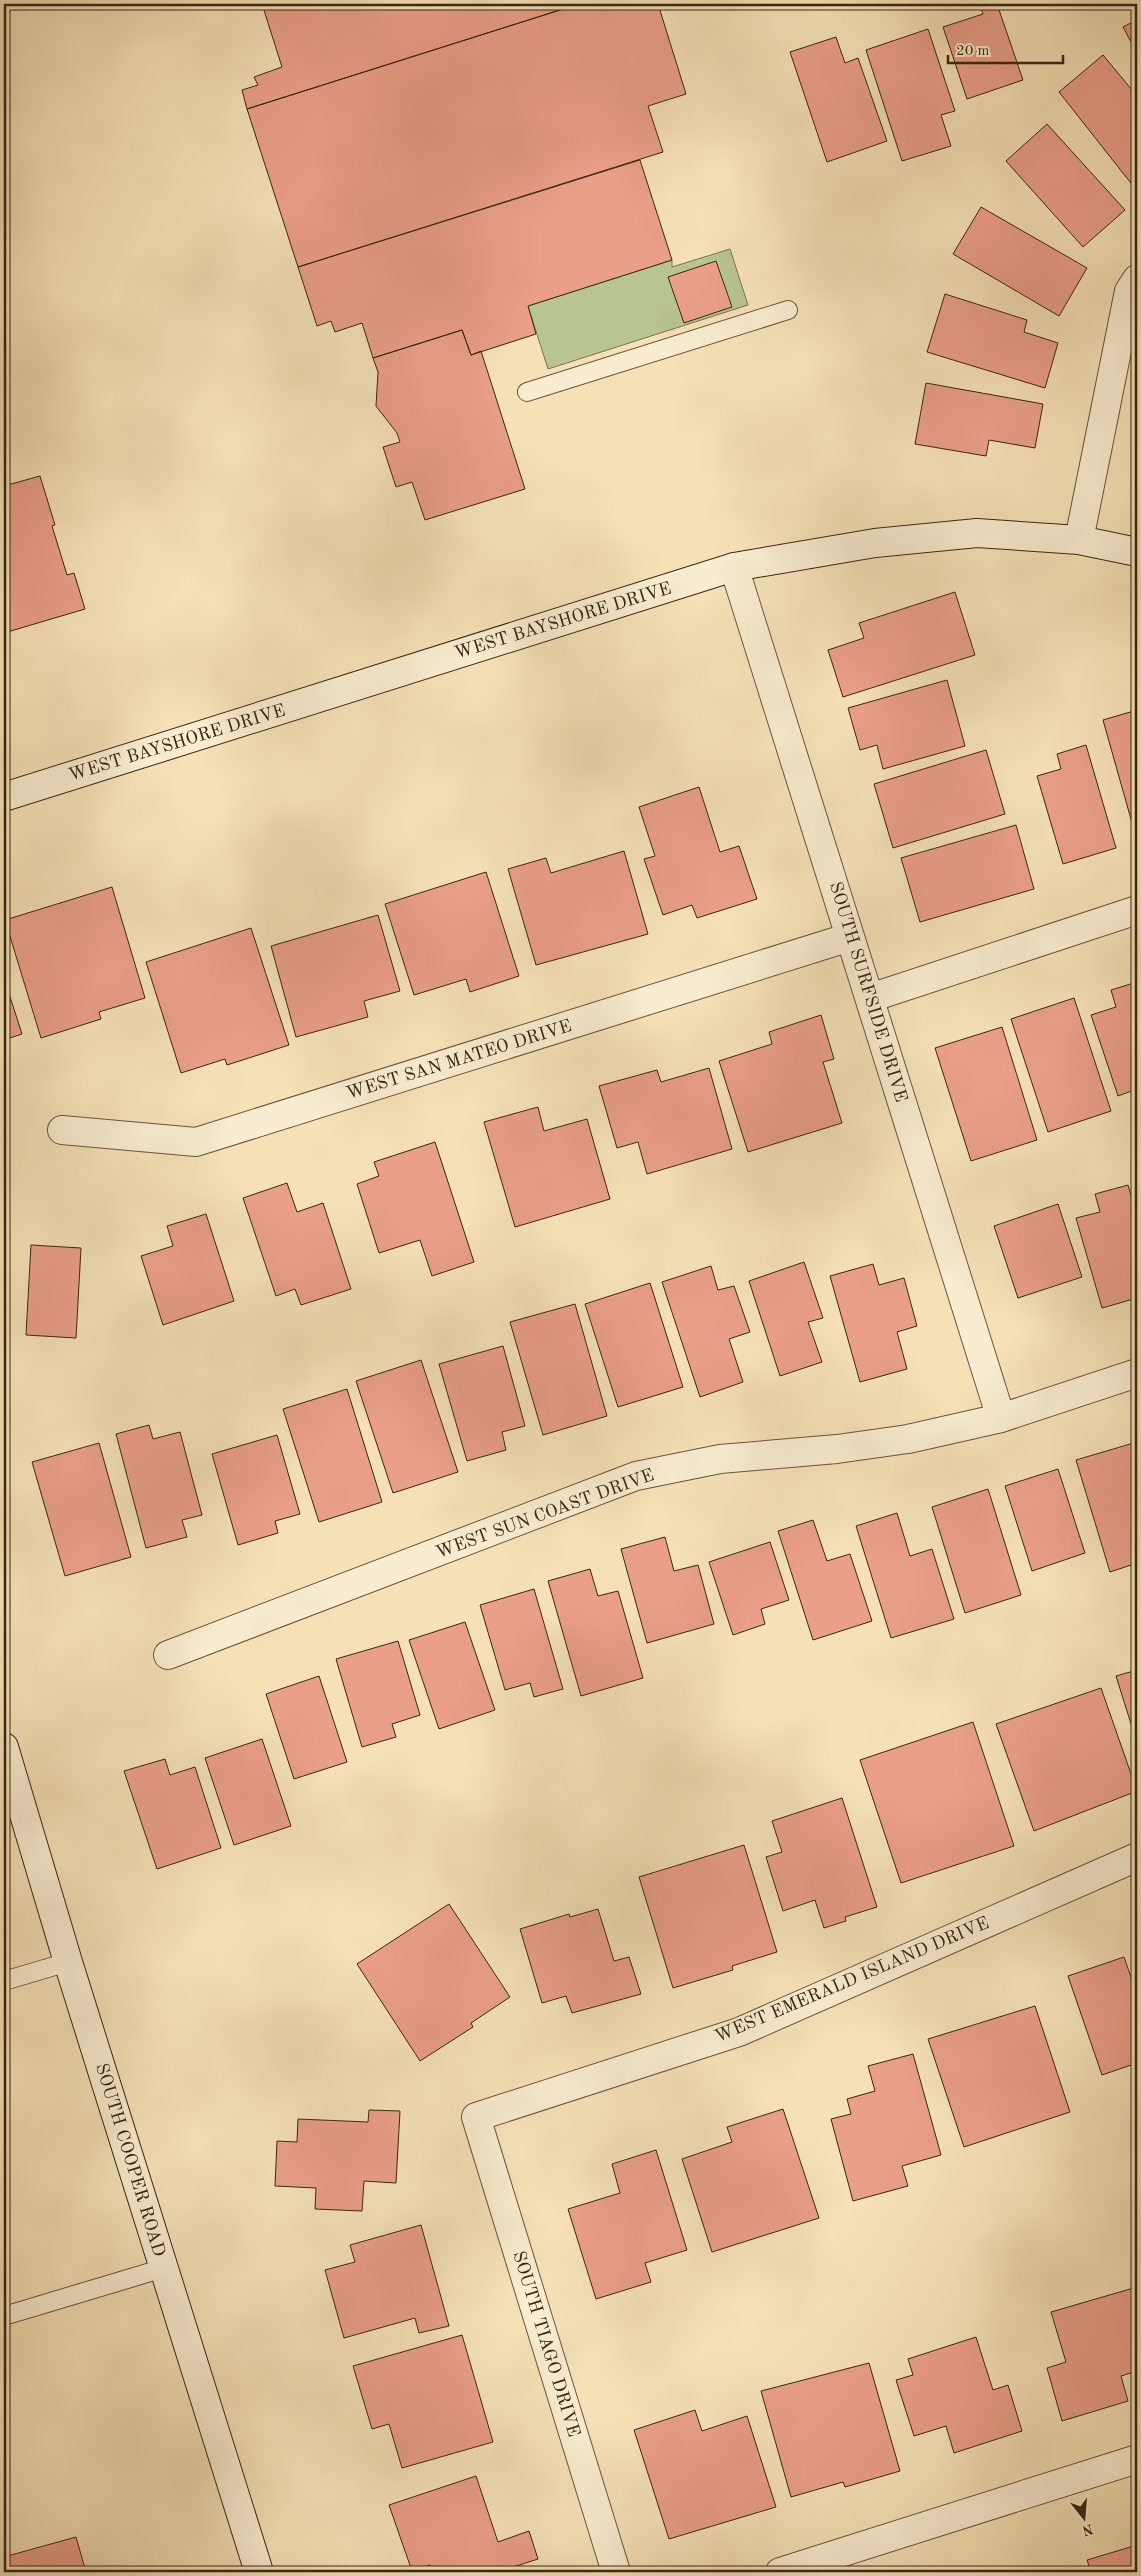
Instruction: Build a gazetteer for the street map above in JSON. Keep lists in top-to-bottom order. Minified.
{"streets":{"street":["WEST BAYSHORE DRIVE","SOUTH SURFSIDE DRIVE","WEST SAN MATEO DRIVE","WEST SUN COAST DRIVE","WEST EMERALD ISLAND DRIVE","SOUTH COOPER ROAD","SOUTH TIAGO DRIVE"]},"crossings":[["WEST BAYSHORE DRIVE","SOUTH SURFSIDE DRIVE"],["SOUTH SURFSIDE DRIVE","WEST SAN MATEO DRIVE"],["SOUTH SURFSIDE DRIVE","WEST SUN COAST DRIVE"],["WEST EMERALD ISLAND DRIVE","SOUTH TIAGO DRIVE"]],"scale_bar":"20 m","north":"bottom"}
